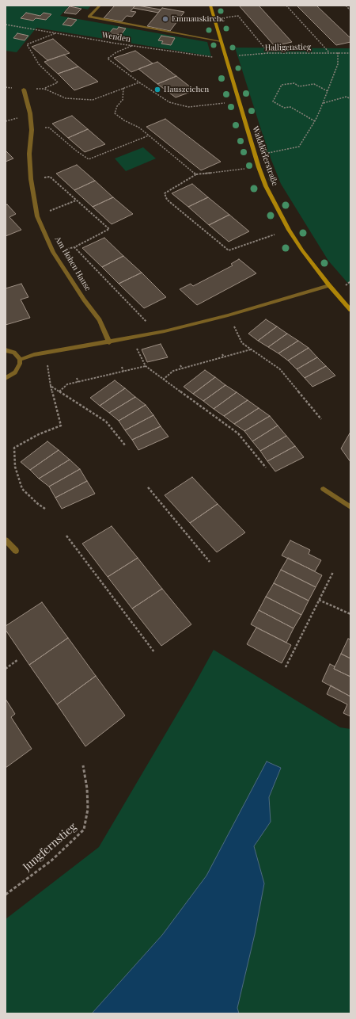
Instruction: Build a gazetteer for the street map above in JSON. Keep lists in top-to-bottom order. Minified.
{"streets":{"street":["Walddörferstraße","Am Hohen Hause"],"path":["Wenden","Halligenstieg","Jungfernstieg"]},"crossings":[["Wenden","Halligenstieg"],["Wenden","Walddörferstraße"],["Halligenstieg","Walddörferstraße"]],"places":["Emmauskirche","Hauszeichen"]}
